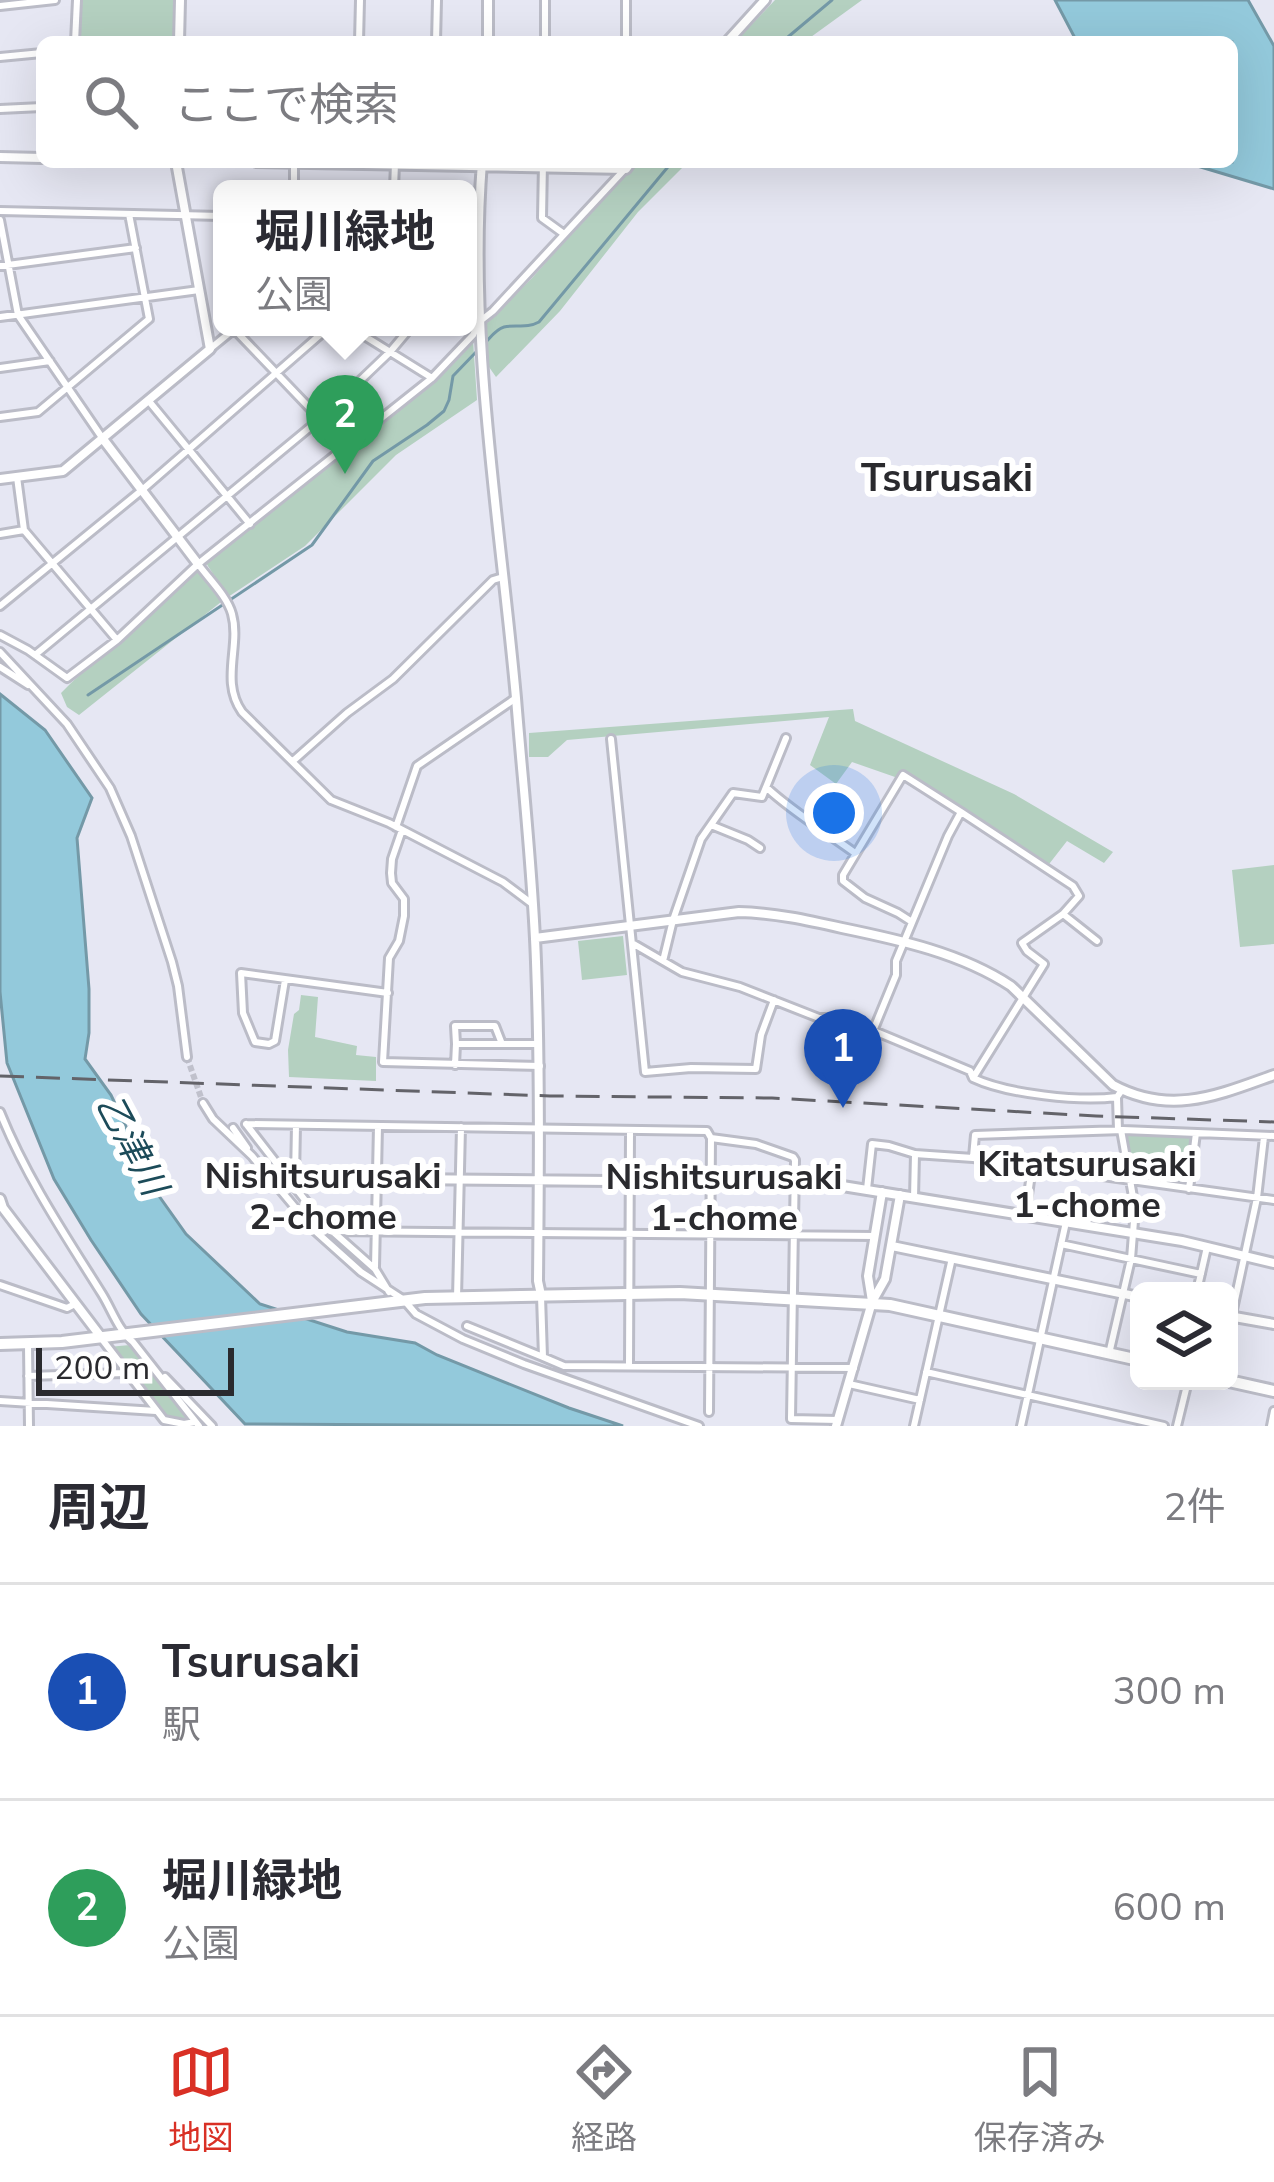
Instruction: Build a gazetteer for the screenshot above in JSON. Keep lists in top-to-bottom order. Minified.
{"districts":["Tsurusaki","Kitatsurusaki 1-chome","Nishitsurusaki 2-chome","Nishitsurusaki 1-chome"],"water":["乙津川"],"scale_bar":"200 m","page":{"search":"ここで検索","popup":["堀川緑地","公園"],"pins":["2","1"],"scale":"200 m","heading":["周辺","2件"],"list":[{"mark":"1","name":"Tsurusaki","note":"駅","value":"300 m"},{"mark":"2","name":"堀川緑地","note":"公園","value":"600 m"}],"nav":["地図","経路","保存済み"]}}
